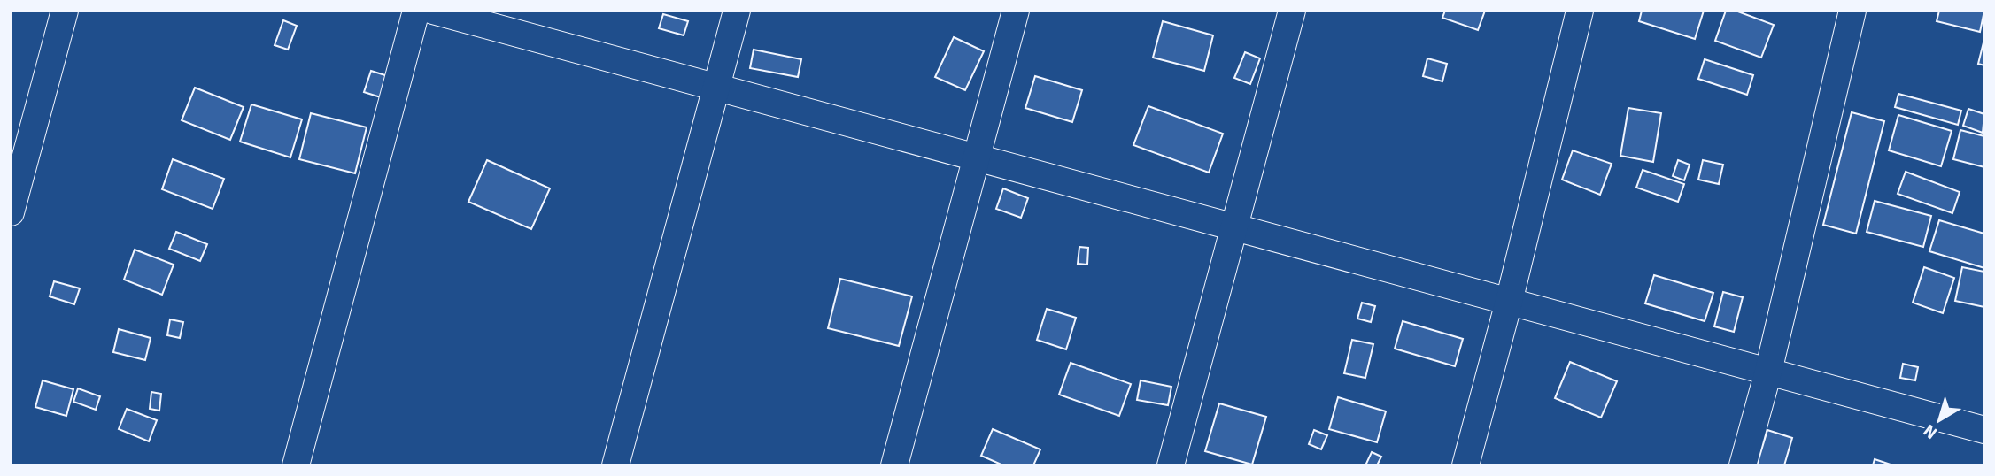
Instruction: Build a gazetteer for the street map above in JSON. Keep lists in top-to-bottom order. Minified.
{"north":"bottom left"}
